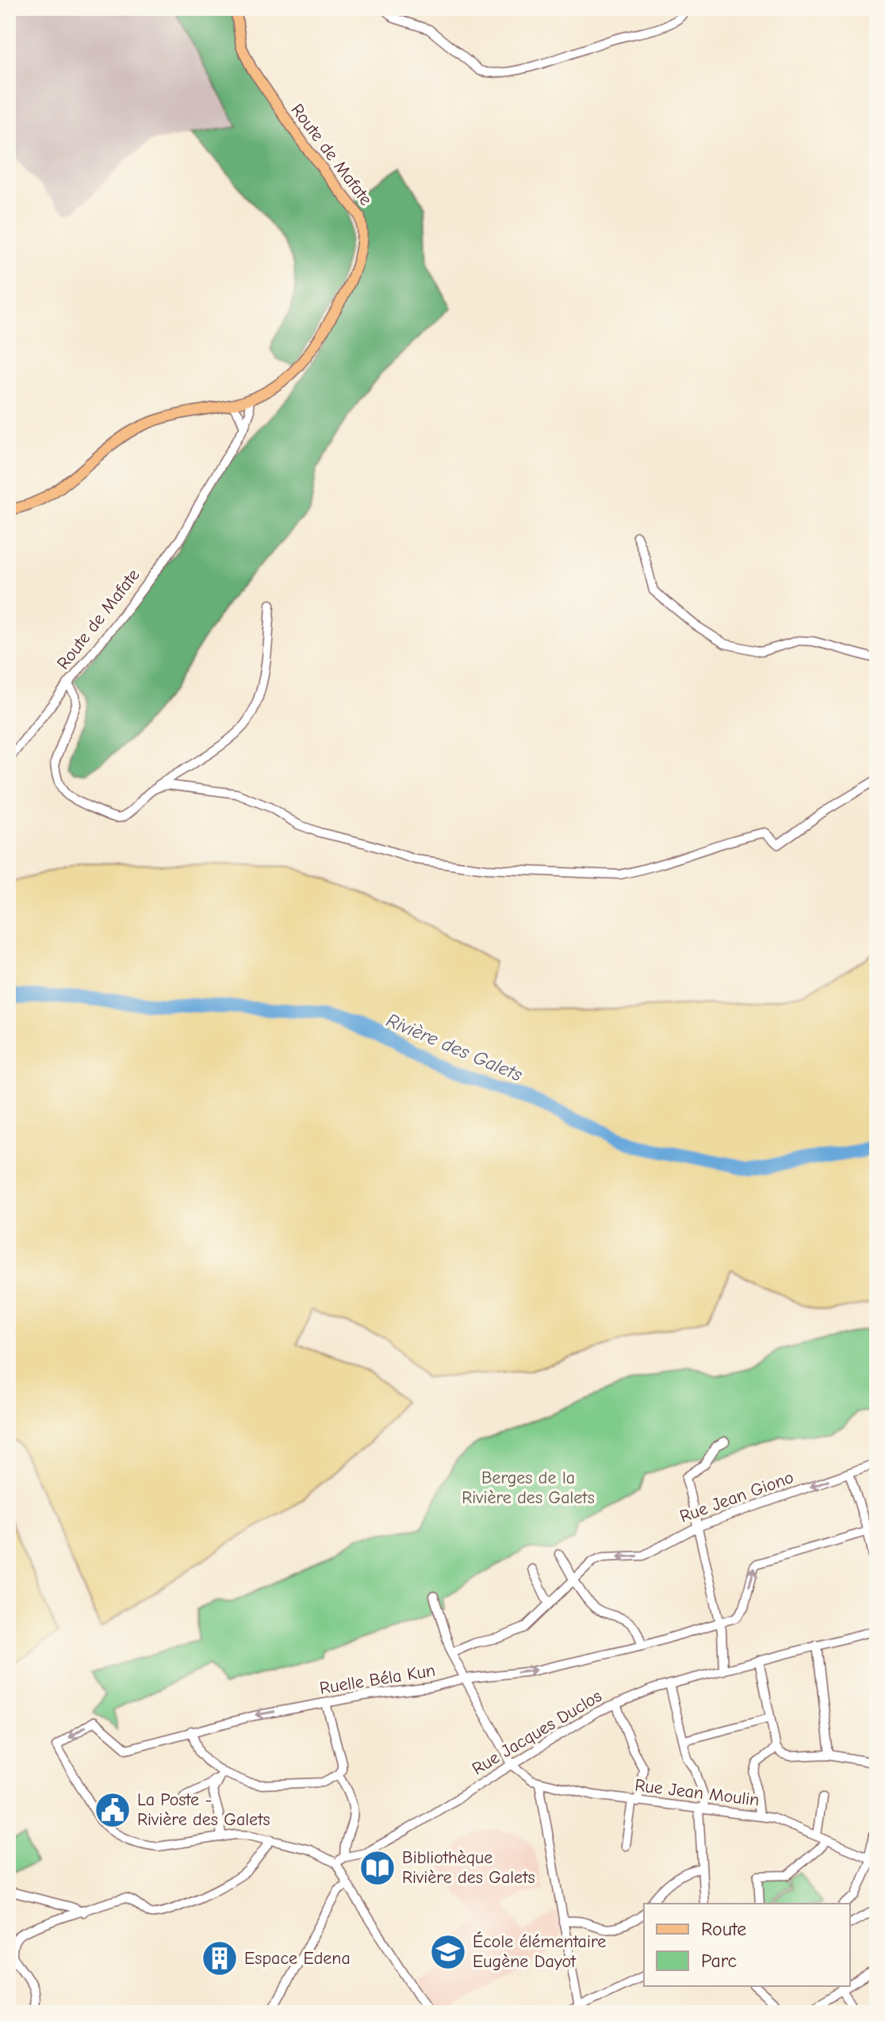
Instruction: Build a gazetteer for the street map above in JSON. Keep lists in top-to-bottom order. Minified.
{"streets":{"main road":["Route de Mafate"],"street":["Rue Jean Giono","Ruelle Béla Kun","Rue Jacques Duclos","Rue Jean Moulin"]},"crossings":[["Rue Jacques Duclos","Rue Jean Moulin"]],"one_way":["Rue Jean Giono"],"water":["Rivière des Galets"],"parks":["Berges de la Rivière des Galets"],"places":{"public building":["La Poste - Rivière des Galets"],"library":["Bibliothèque Rivière des Galets"],"school or university":["École élémentaire Eugène Dayot"],"building":["Espace Edena"]},"legend":["Route","Parc"]}
